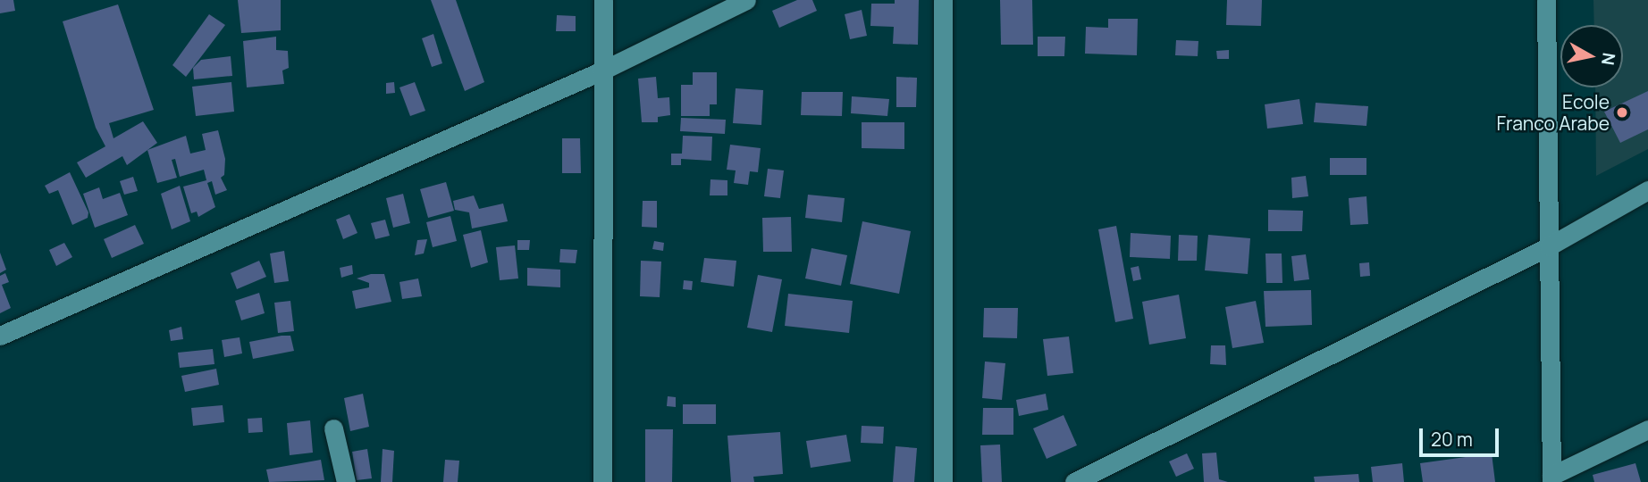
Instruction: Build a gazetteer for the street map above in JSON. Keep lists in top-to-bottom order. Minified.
{"places":["Ecole Franco Arabe"],"scale_bar":"20 m","north":"right"}
